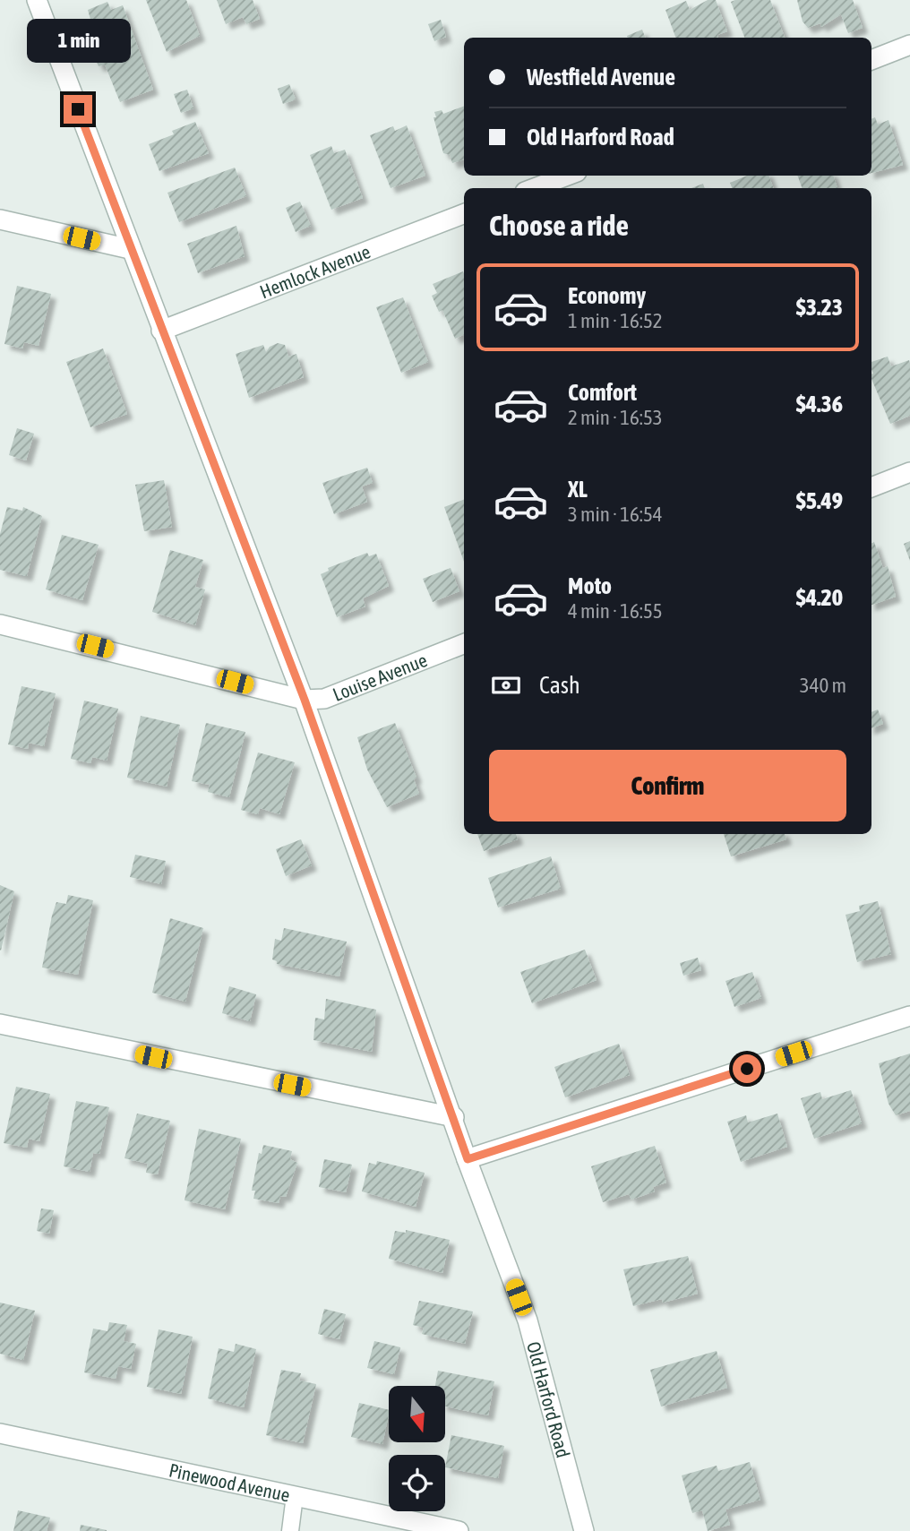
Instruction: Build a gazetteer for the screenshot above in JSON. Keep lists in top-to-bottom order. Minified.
{"streets":{"street":["Hemlock Avenue","Louise Avenue","Old Harford Road","Pinewood Avenue"]},"crossings":[["Hemlock Avenue","Old Harford Road"],["Louise Avenue","Old Harford Road"]],"north":"bottom","page":{"bubble":"1 min","banner":["Westfield Avenue","Old Harford Road"],"heading":"Choose a ride","list":[{"name":"Economy","note":"1 min · 16:52","value":"$3.23"},{"name":"Comfort","note":"2 min · 16:53","value":"$4.36"},{"name":"XL","note":"3 min · 16:54","value":"$5.49"},{"name":"Moto","note":"4 min · 16:55","value":"$4.20"}],"pay":["Cash","340 m"],"buttons":"Confirm"}}
